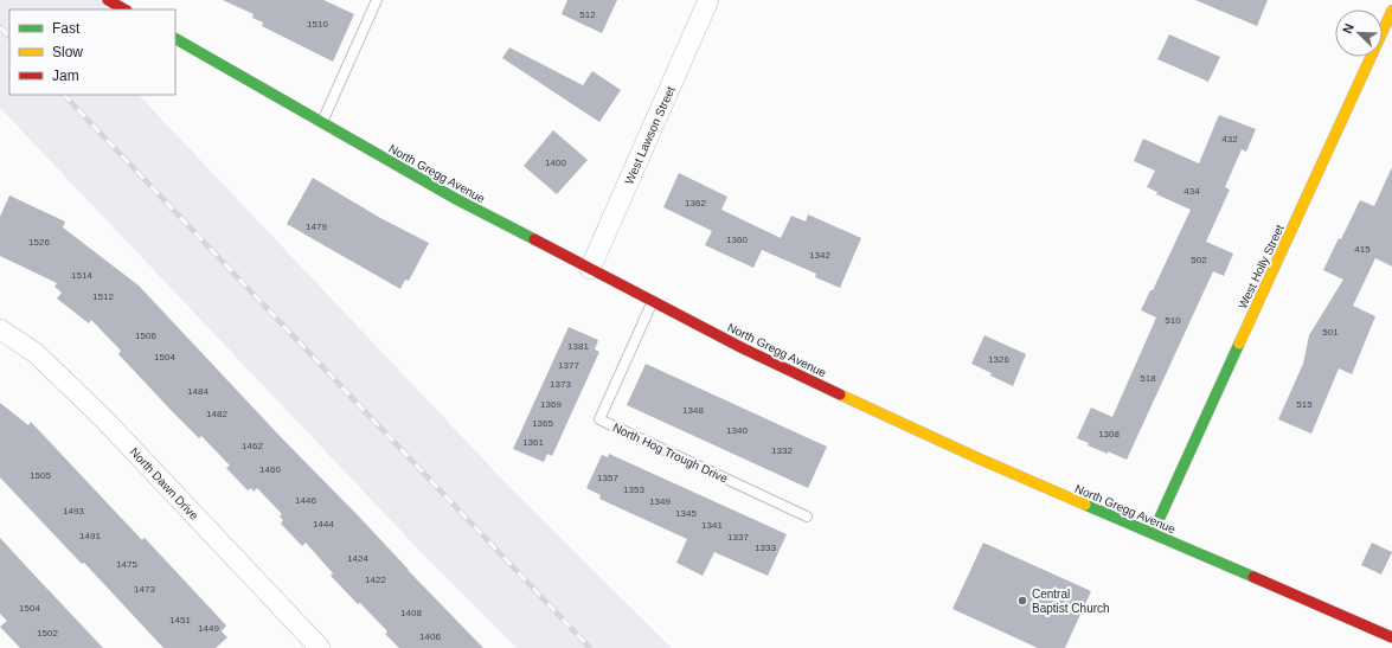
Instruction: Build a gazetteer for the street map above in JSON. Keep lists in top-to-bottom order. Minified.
{"streets":{"main road":["North Gregg Avenue","West Holly Street"],"street":["West Lawson Street","North Dawn Drive"],"lane":["North Hog Trough Drive"]},"crossings":[["West Lawson Street","North Gregg Avenue"],["North Gregg Avenue","West Holly Street"],["North Gregg Avenue","North Hog Trough Drive"]],"places":["Central Baptist Church"],"house_numbers":["512","1510","432","1400","434","1362","1479","1360","1526","415","1342","502","1514","1512","510","501","1506","1381","1504","1326","1377","518","1373","1484","1369","515","1348","1482","1365","1340","1308","1361","1462","1332","1460","1505","1357","1353","1446","1349","1493","1345","1444","1341","1491","1337","1333","1424","1475","1422","1473","1504","1408","1451","1449","1502","1406"],"legend":["Fast","Slow","Jam"],"north":"top left"}
